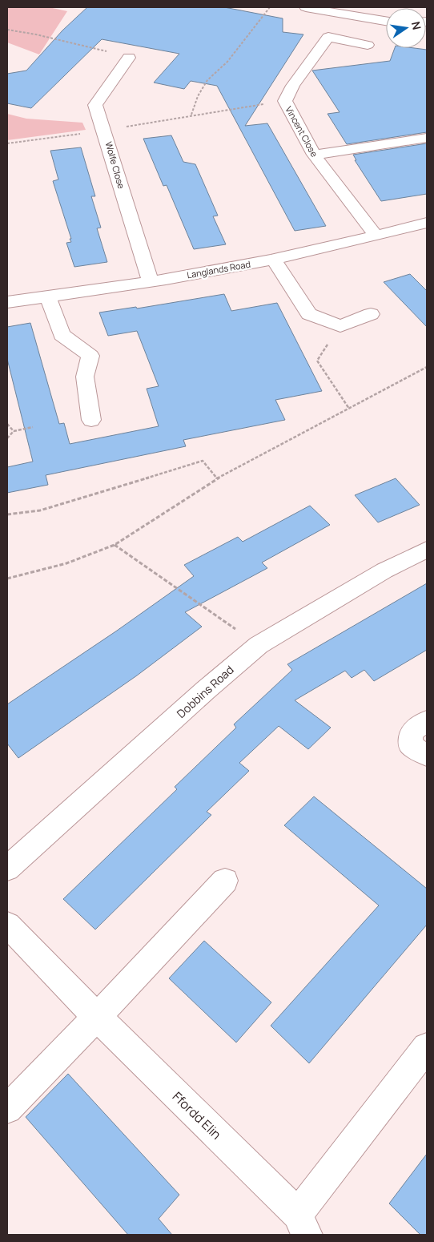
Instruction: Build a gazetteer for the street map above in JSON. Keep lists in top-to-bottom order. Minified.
{"streets":{"street":["Vincent Close","Wolfe Close","Langlands Road","Dobbins Road","Ffordd Elin"]},"crossings":[["Vincent Close","Langlands Road"],["Wolfe Close","Langlands Road"]],"north":"right"}
